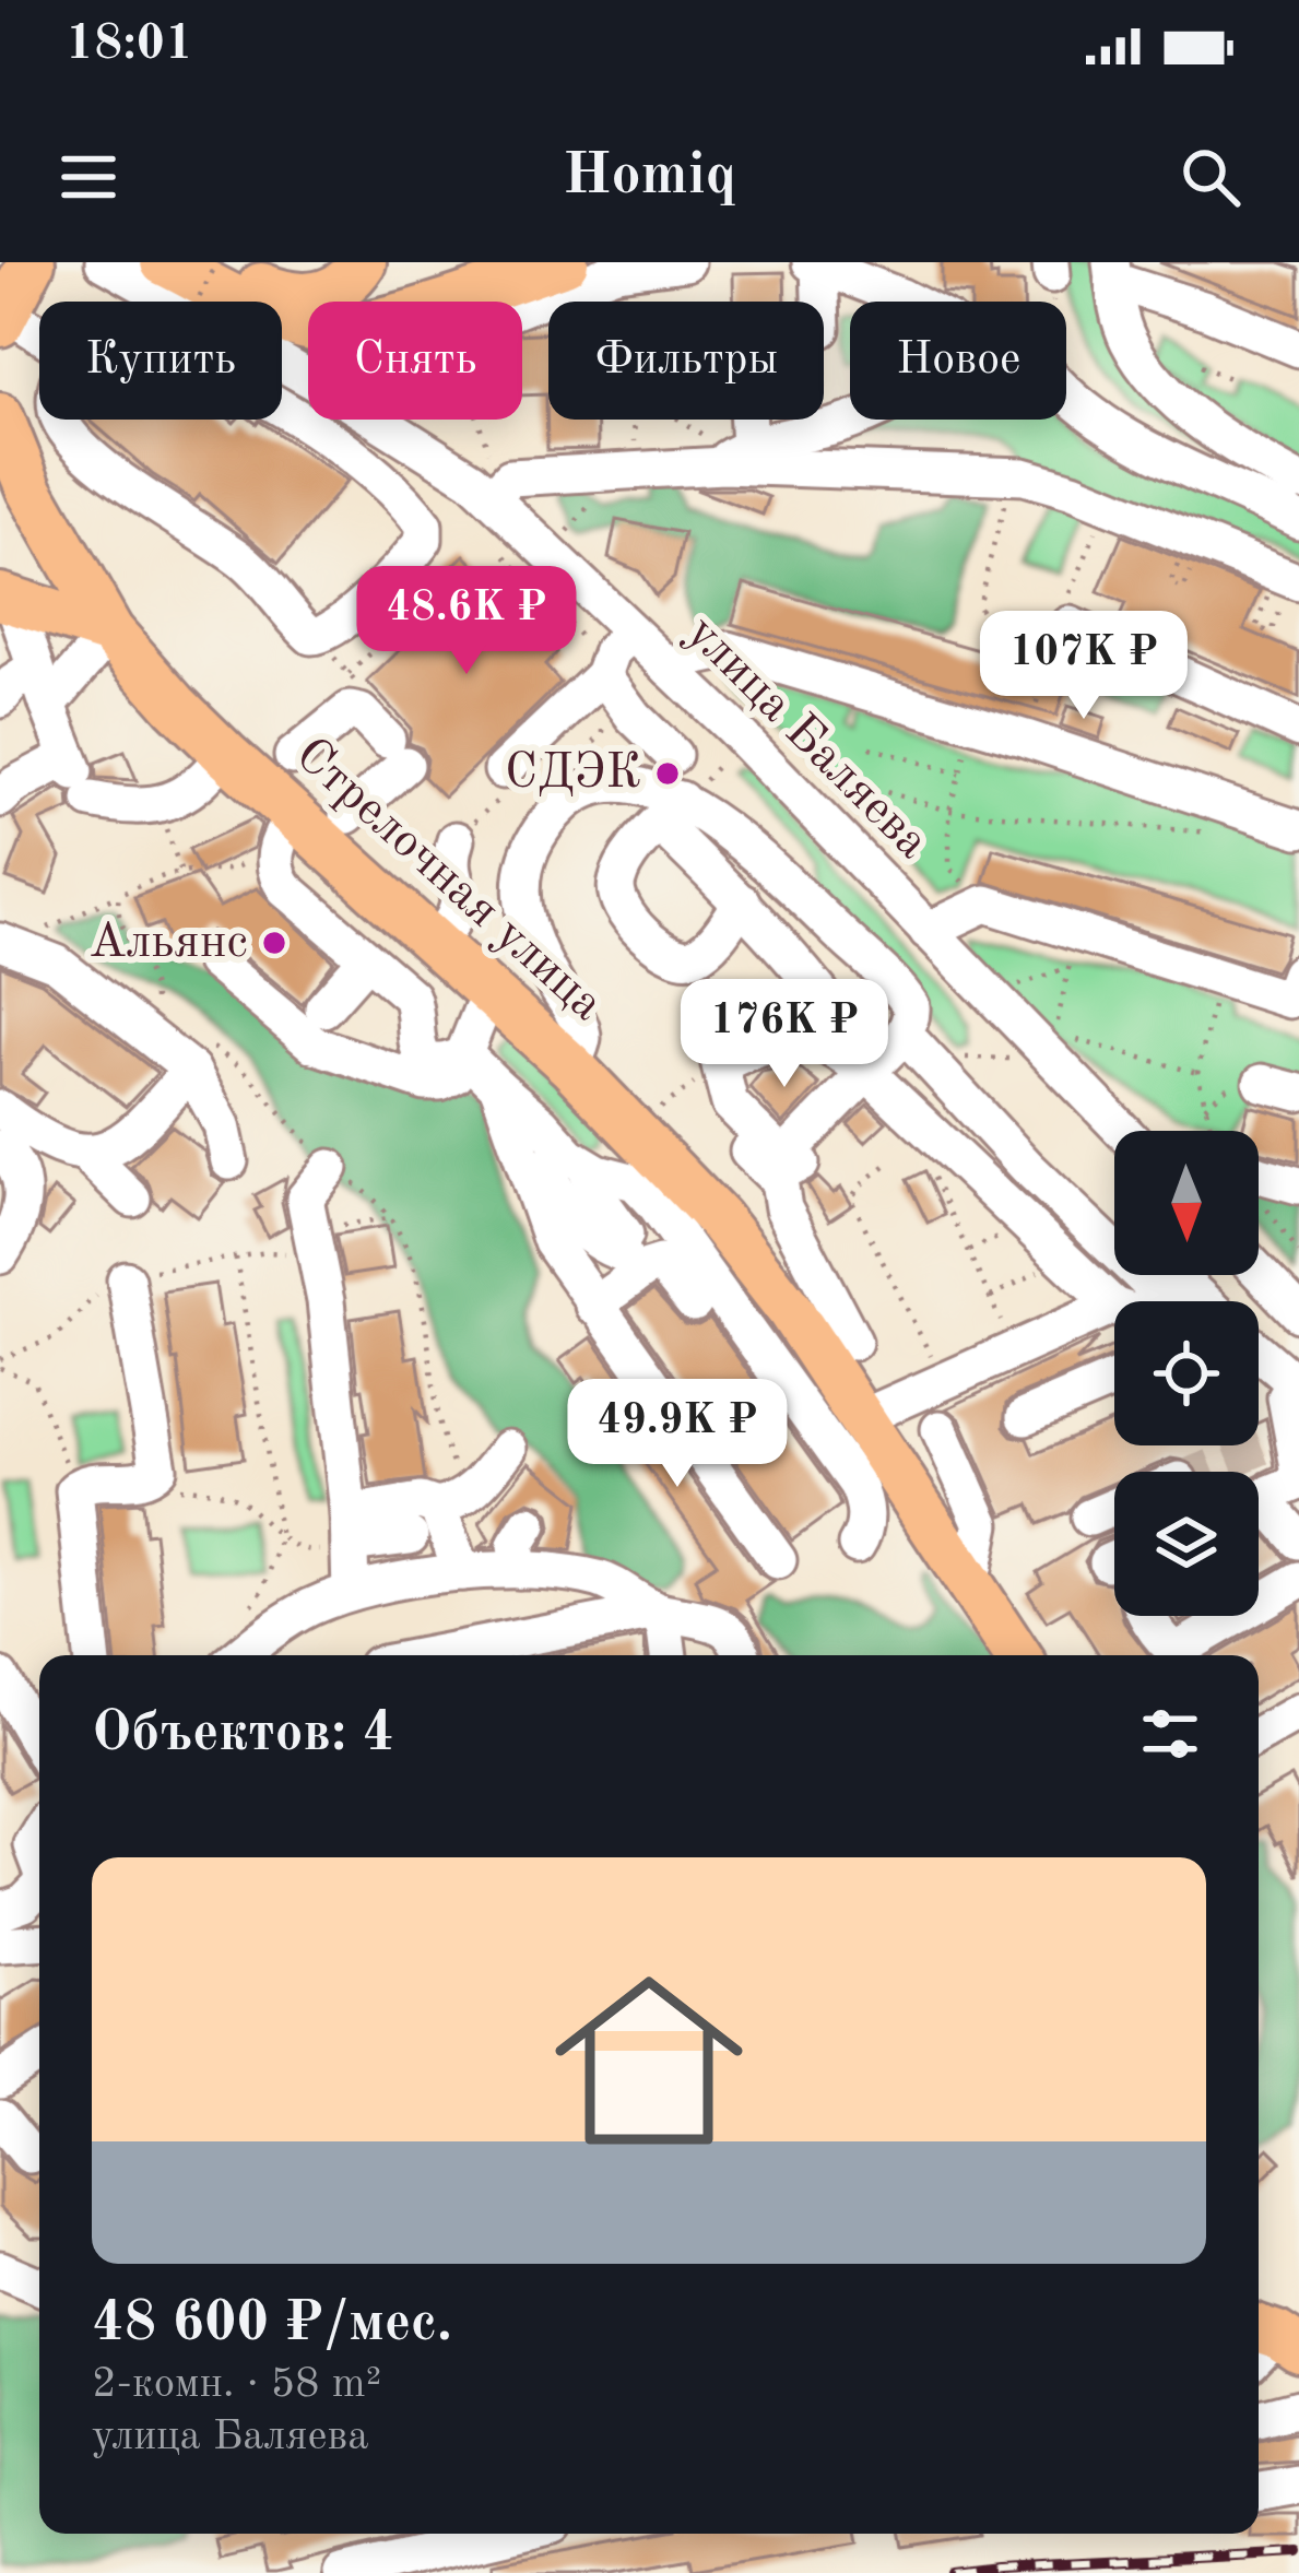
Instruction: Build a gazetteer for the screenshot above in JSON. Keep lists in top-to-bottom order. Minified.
{"streets":{"main road":["Стрелочная улица"],"street":["улица Баляева"]},"places":["СДЭК","Альянс"],"north":"bottom","page":{"status":"18:01","header":"Homiq","chip":["Купить","Снять","Фильтры","Новое"],"price":["48.6K ₽","107K ₽","176K ₽","49.9K ₽"],"heading":"Объектов: 4","list":[{"name":"48 600 ₽/мес.","note":"2-комн. · 58 m² · улица Баляева"}]}}
